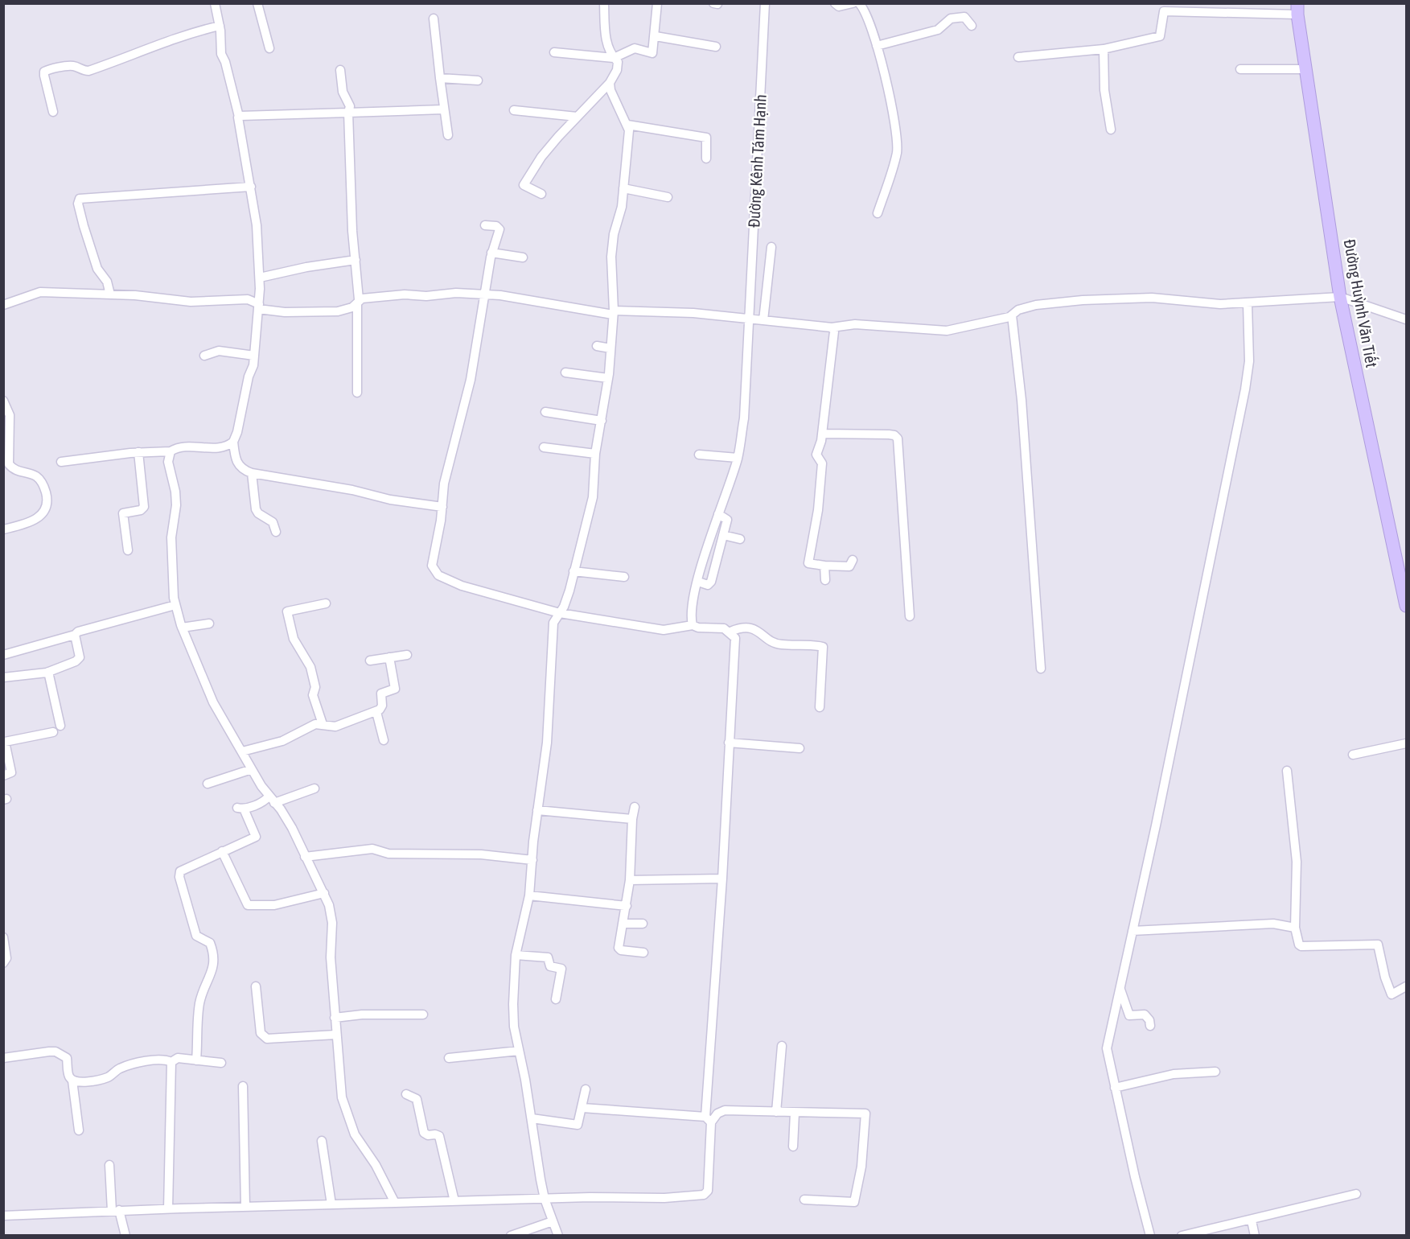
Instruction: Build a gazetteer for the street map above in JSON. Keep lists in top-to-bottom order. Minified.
{"streets":{"street":["Đường Kênh Tám Hạnh","Đường Huỳnh Văn Tiết"]}}
